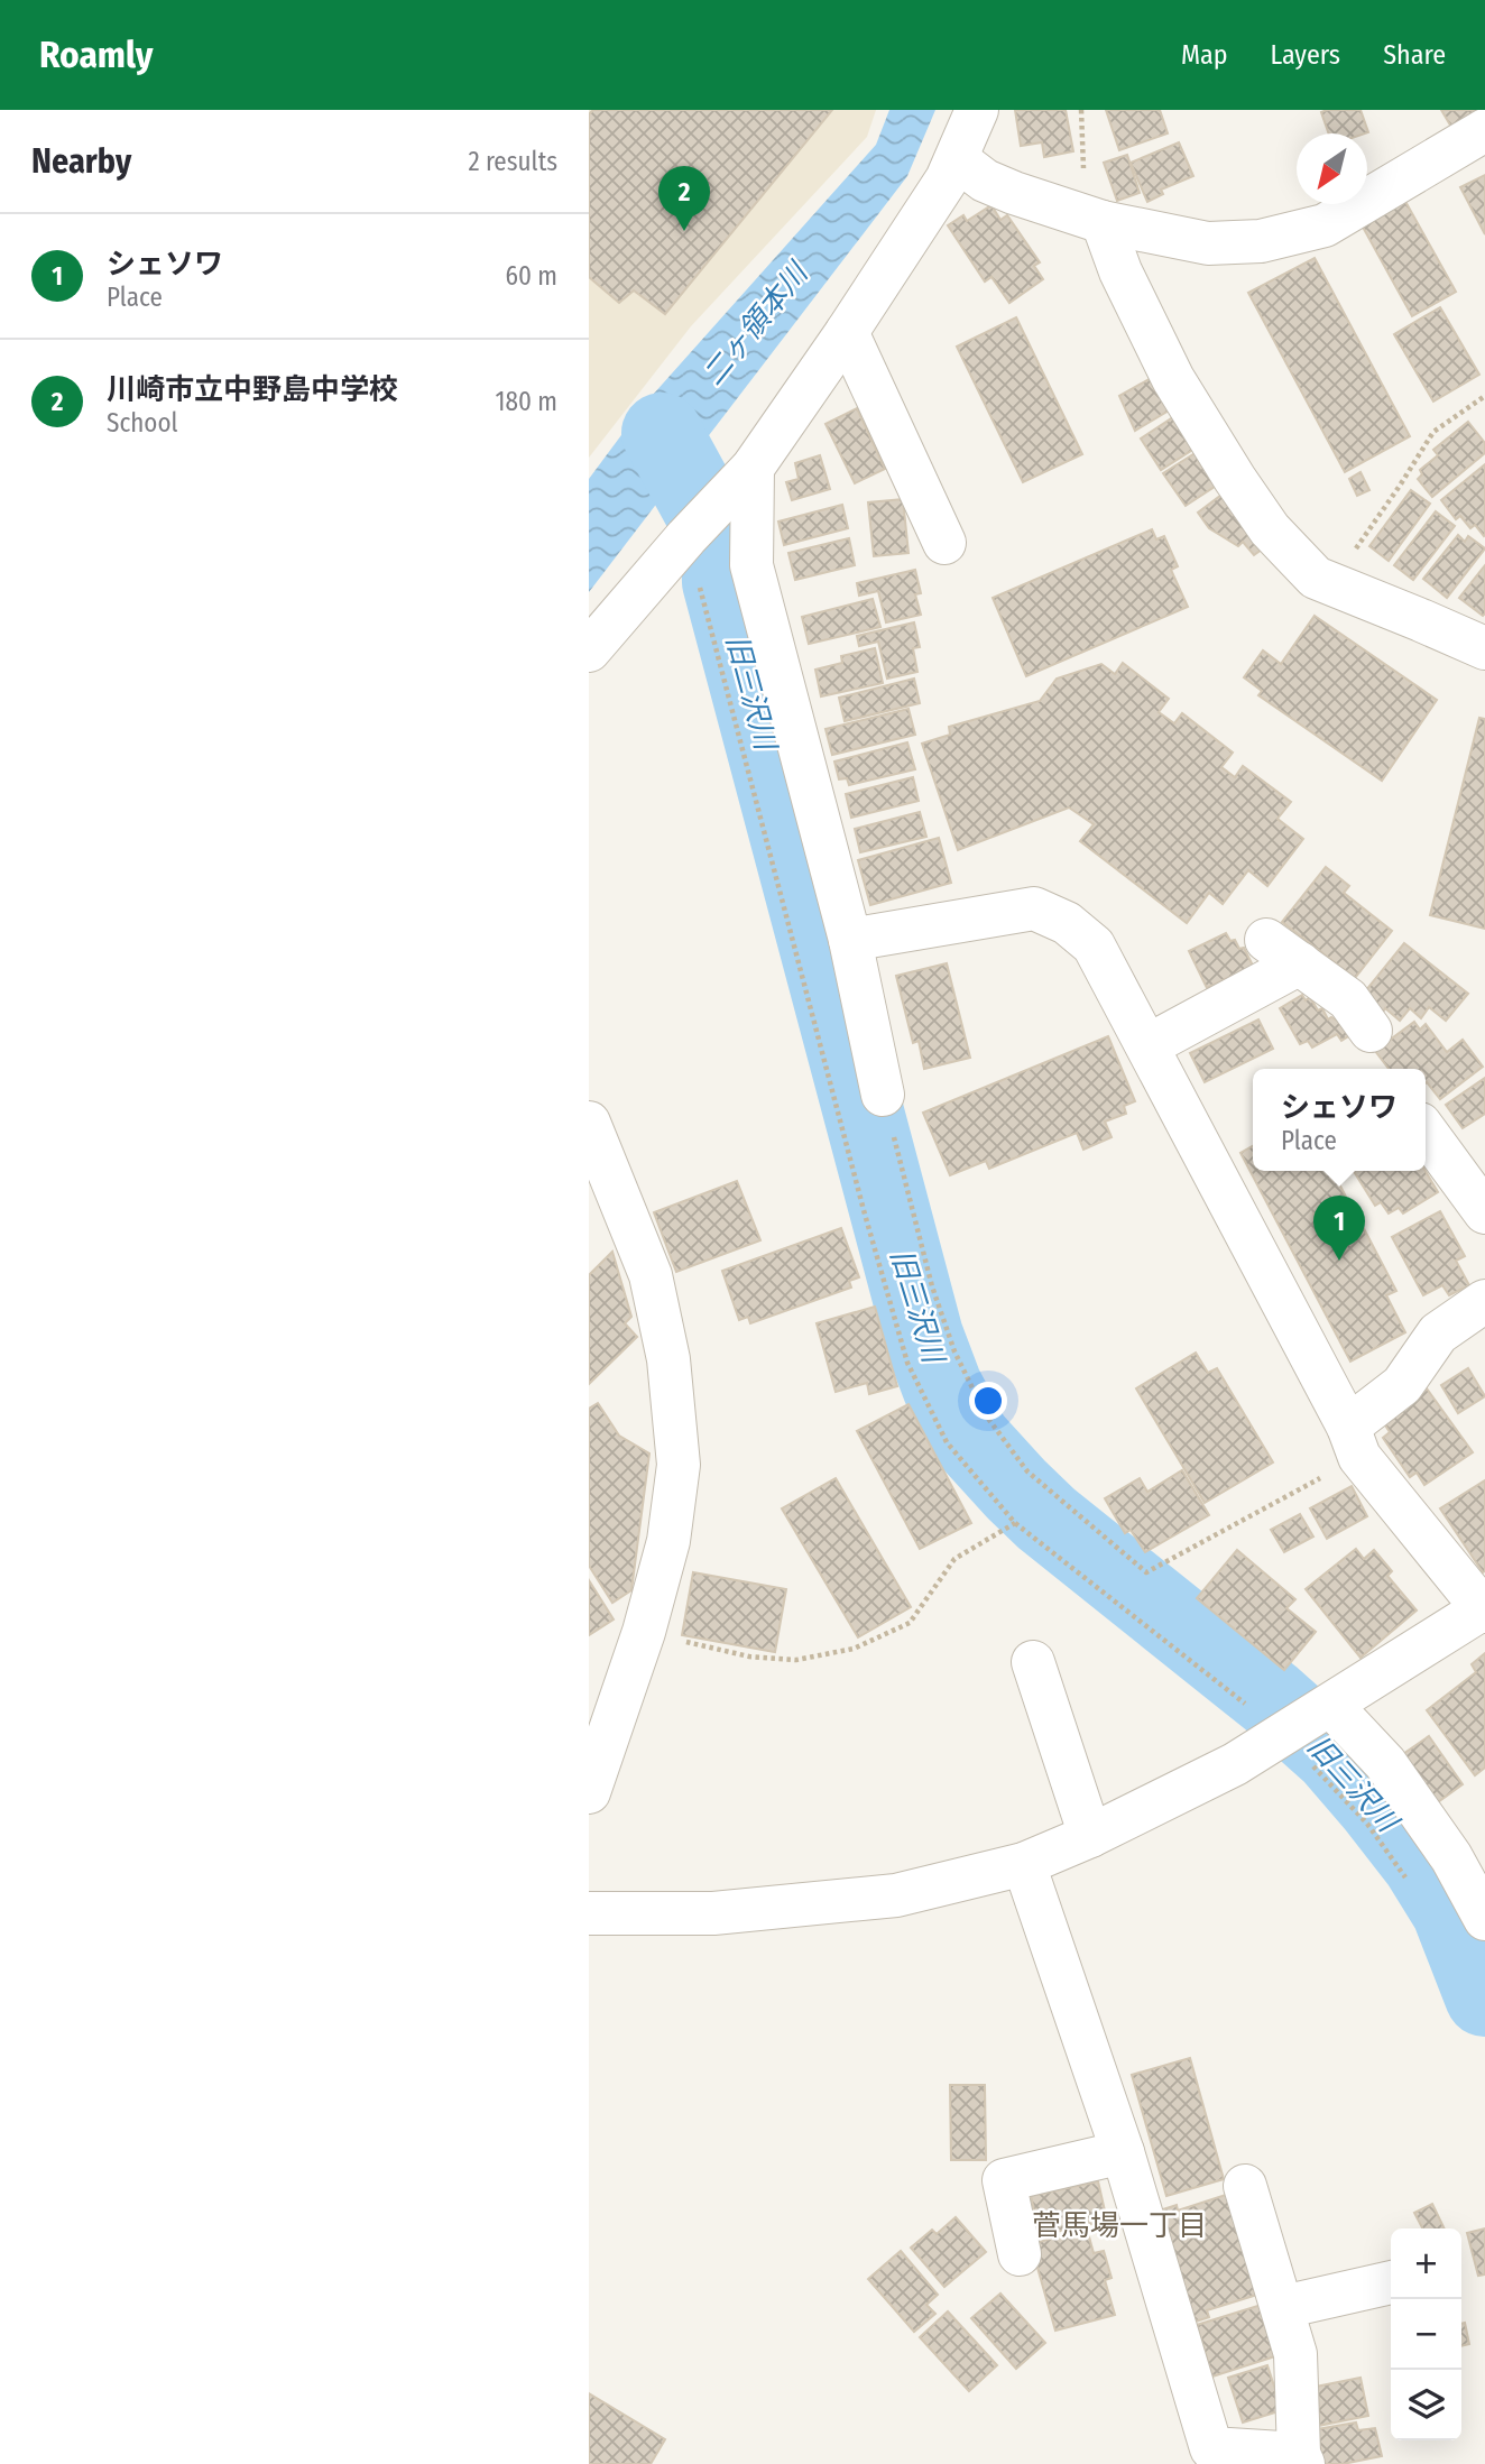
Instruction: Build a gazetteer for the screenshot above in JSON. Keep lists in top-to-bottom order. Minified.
{"districts":["菅馬場一丁目"],"water":["二ヶ領本川","旧三沢川"],"north":"bottom left","page":{"header":"Roamly","nav":["Map","Layers","Share"],"heading":["Nearby","2 results"],"pins":["2","1"],"list":[{"mark":"1","name":"シェソワ","note":"Place","value":"60 m"},{"mark":"2","name":"川崎市立中野島中学校","note":"School","value":"180 m"}],"popup":["シェソワ","Place"],"map_buttons":["+","−"]}}
